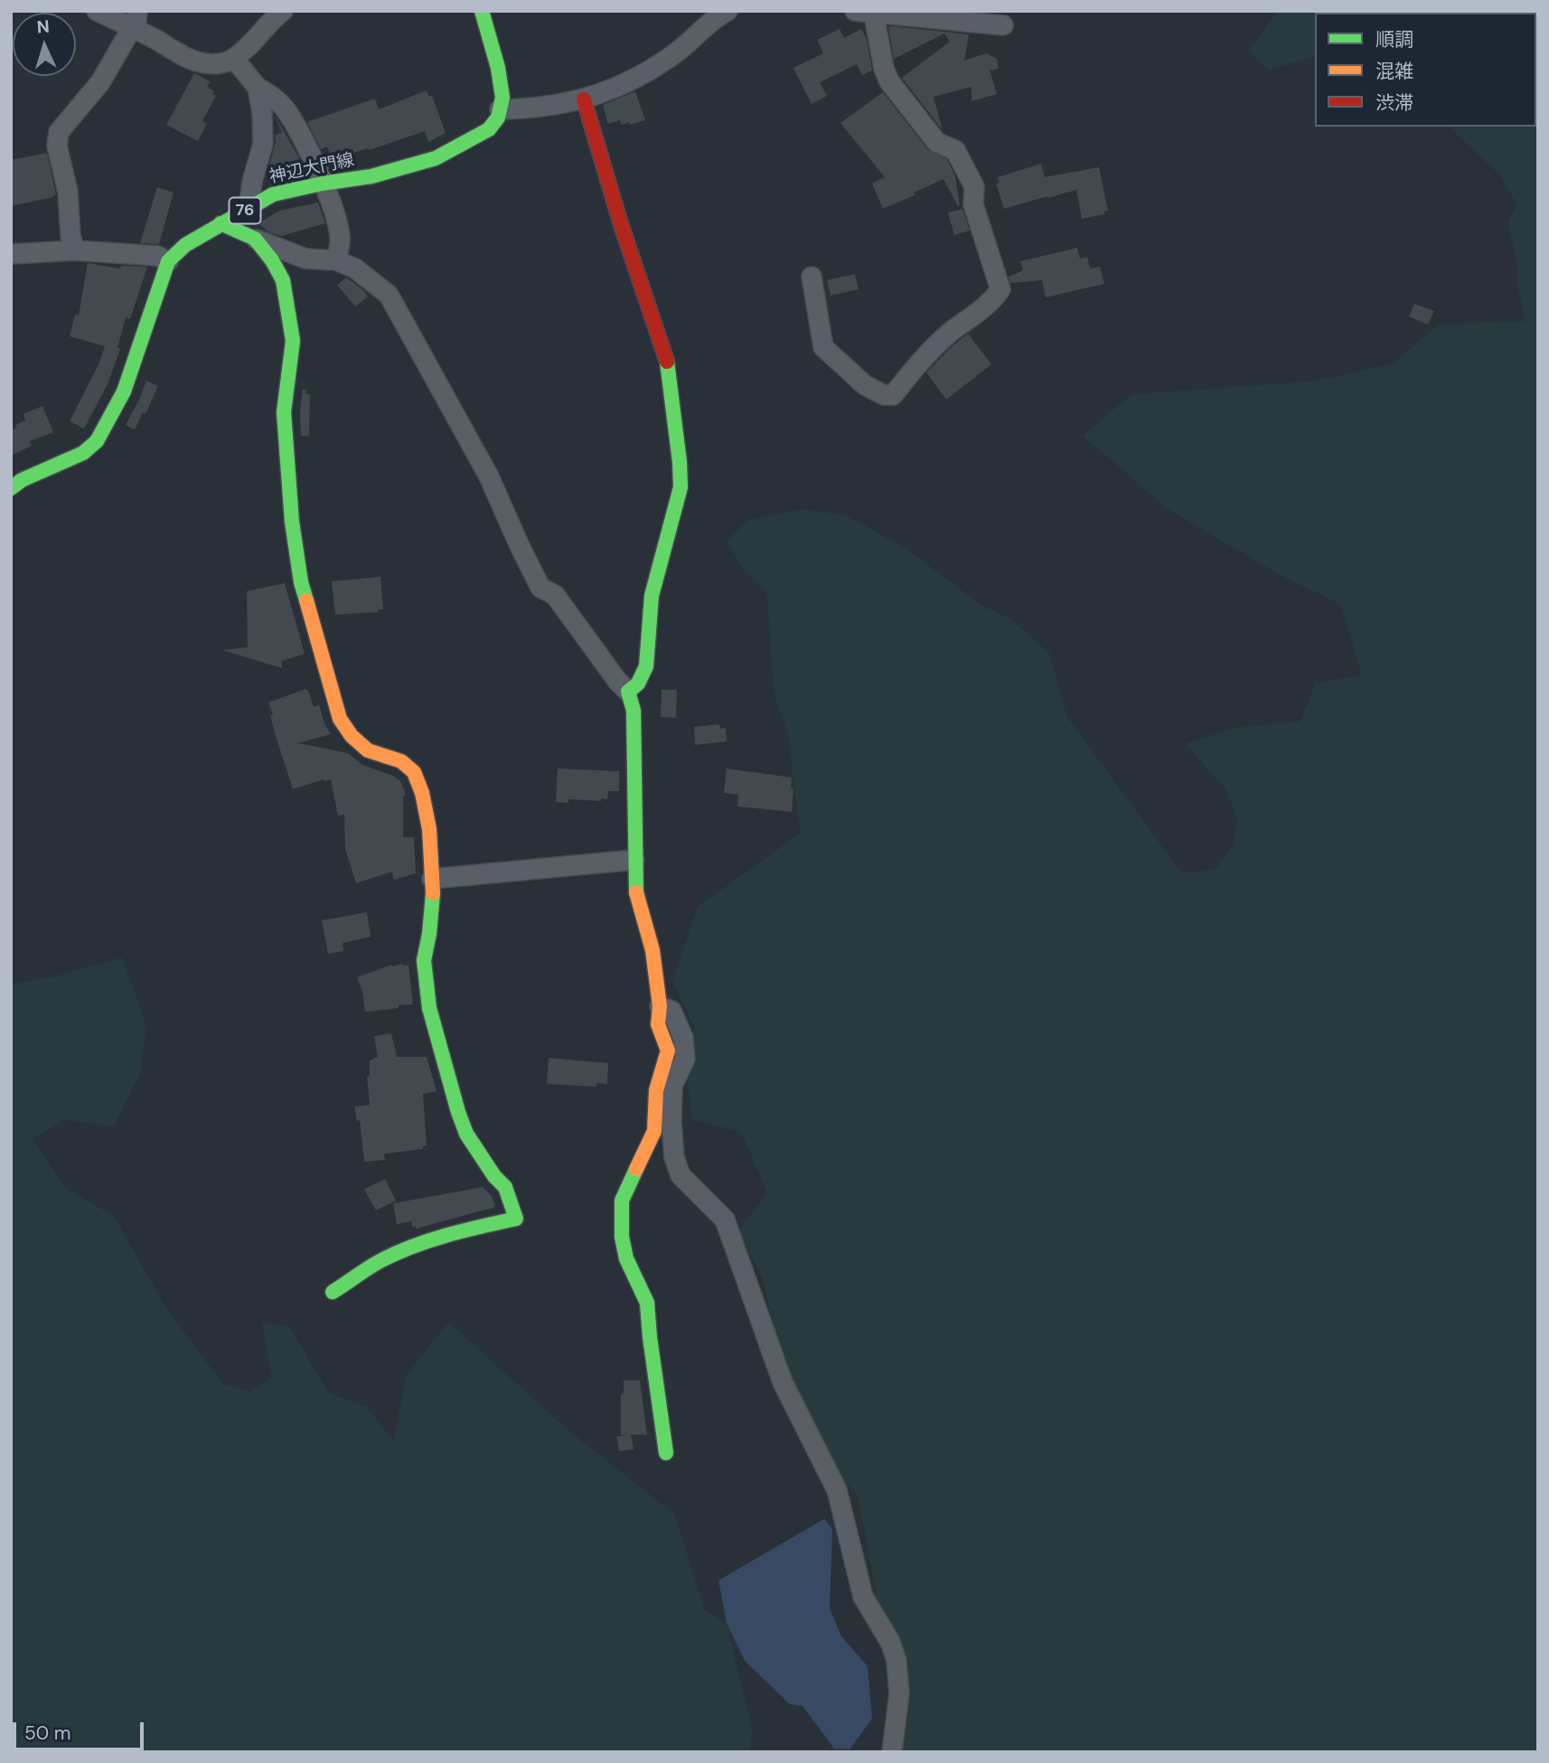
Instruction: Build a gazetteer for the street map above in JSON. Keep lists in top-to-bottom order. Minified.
{"streets":{"street":["神辺大門線","76"]},"legend":["順調","混雑","渋滞"],"scale_bar":"50 m","north":"top"}
